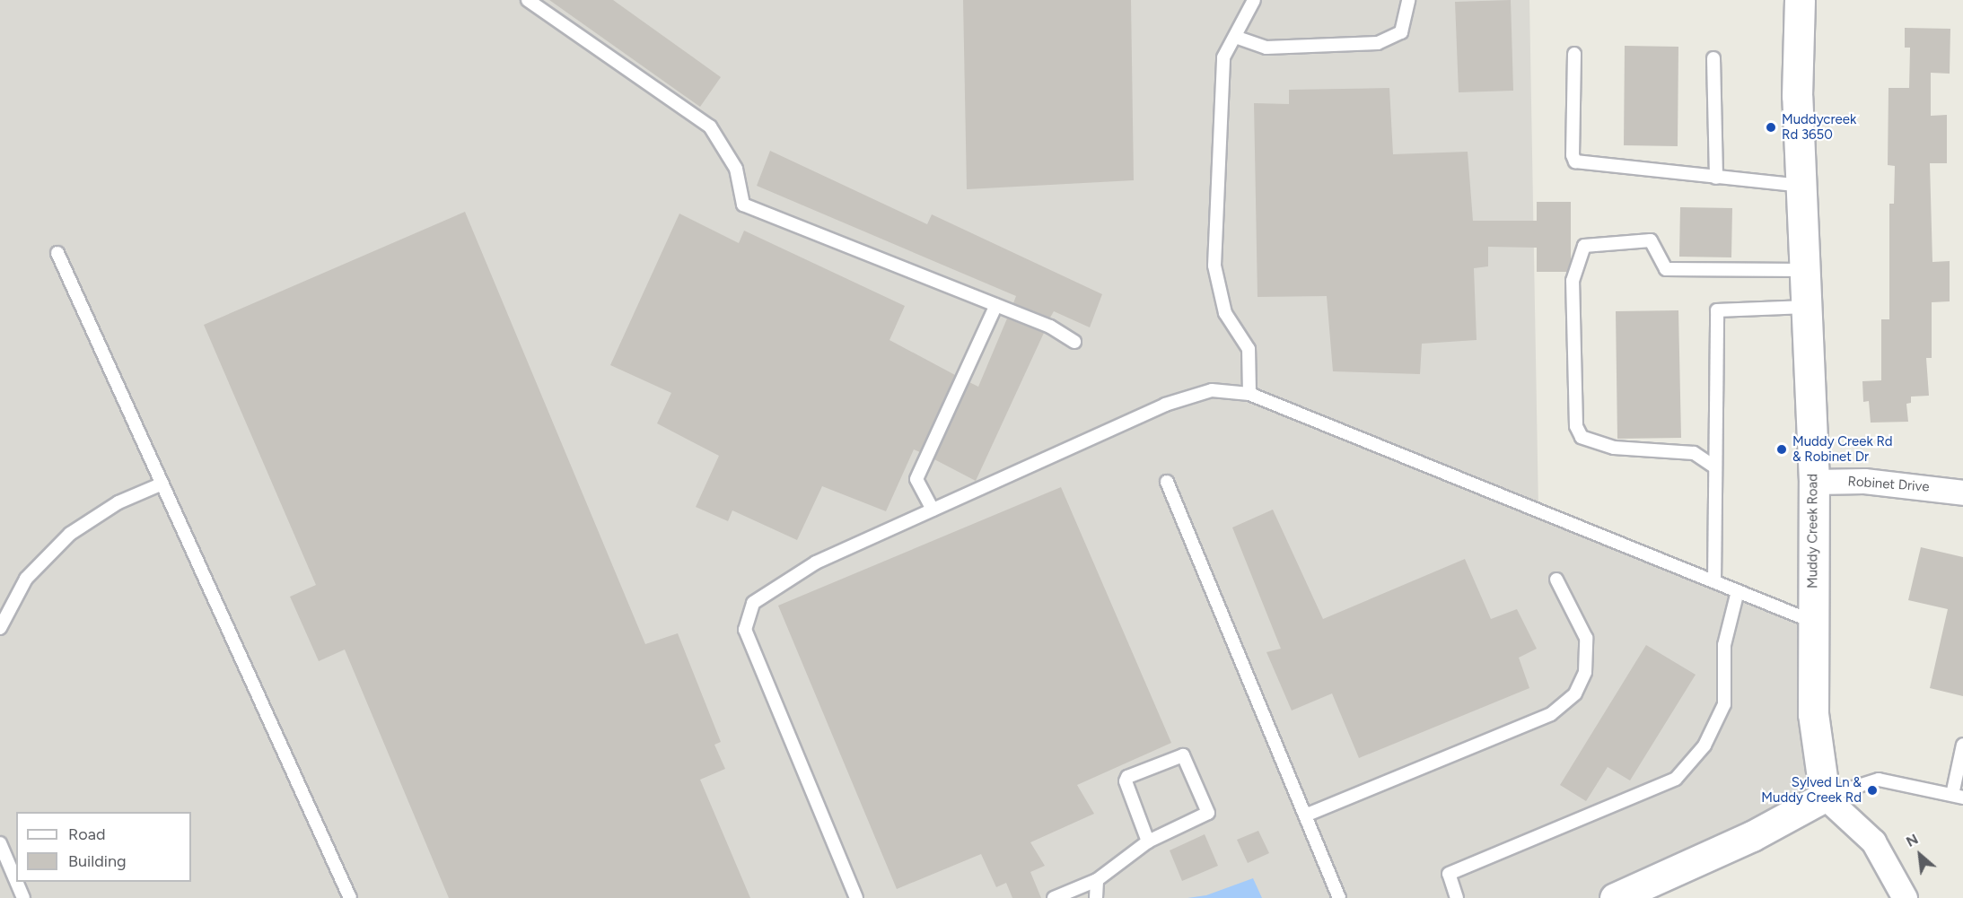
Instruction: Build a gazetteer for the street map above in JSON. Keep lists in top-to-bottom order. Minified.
{"streets":{"street":["Robinet Drive","Muddy Creek Road"]},"crossings":[["Robinet Drive","Muddy Creek Road"]],"places":["Muddycreek Rd 3650","Muddy Creek Rd & Robinet Dr","Sylved Ln & Muddy Creek Rd"],"legend":["Road","Building"],"north":"top left"}
